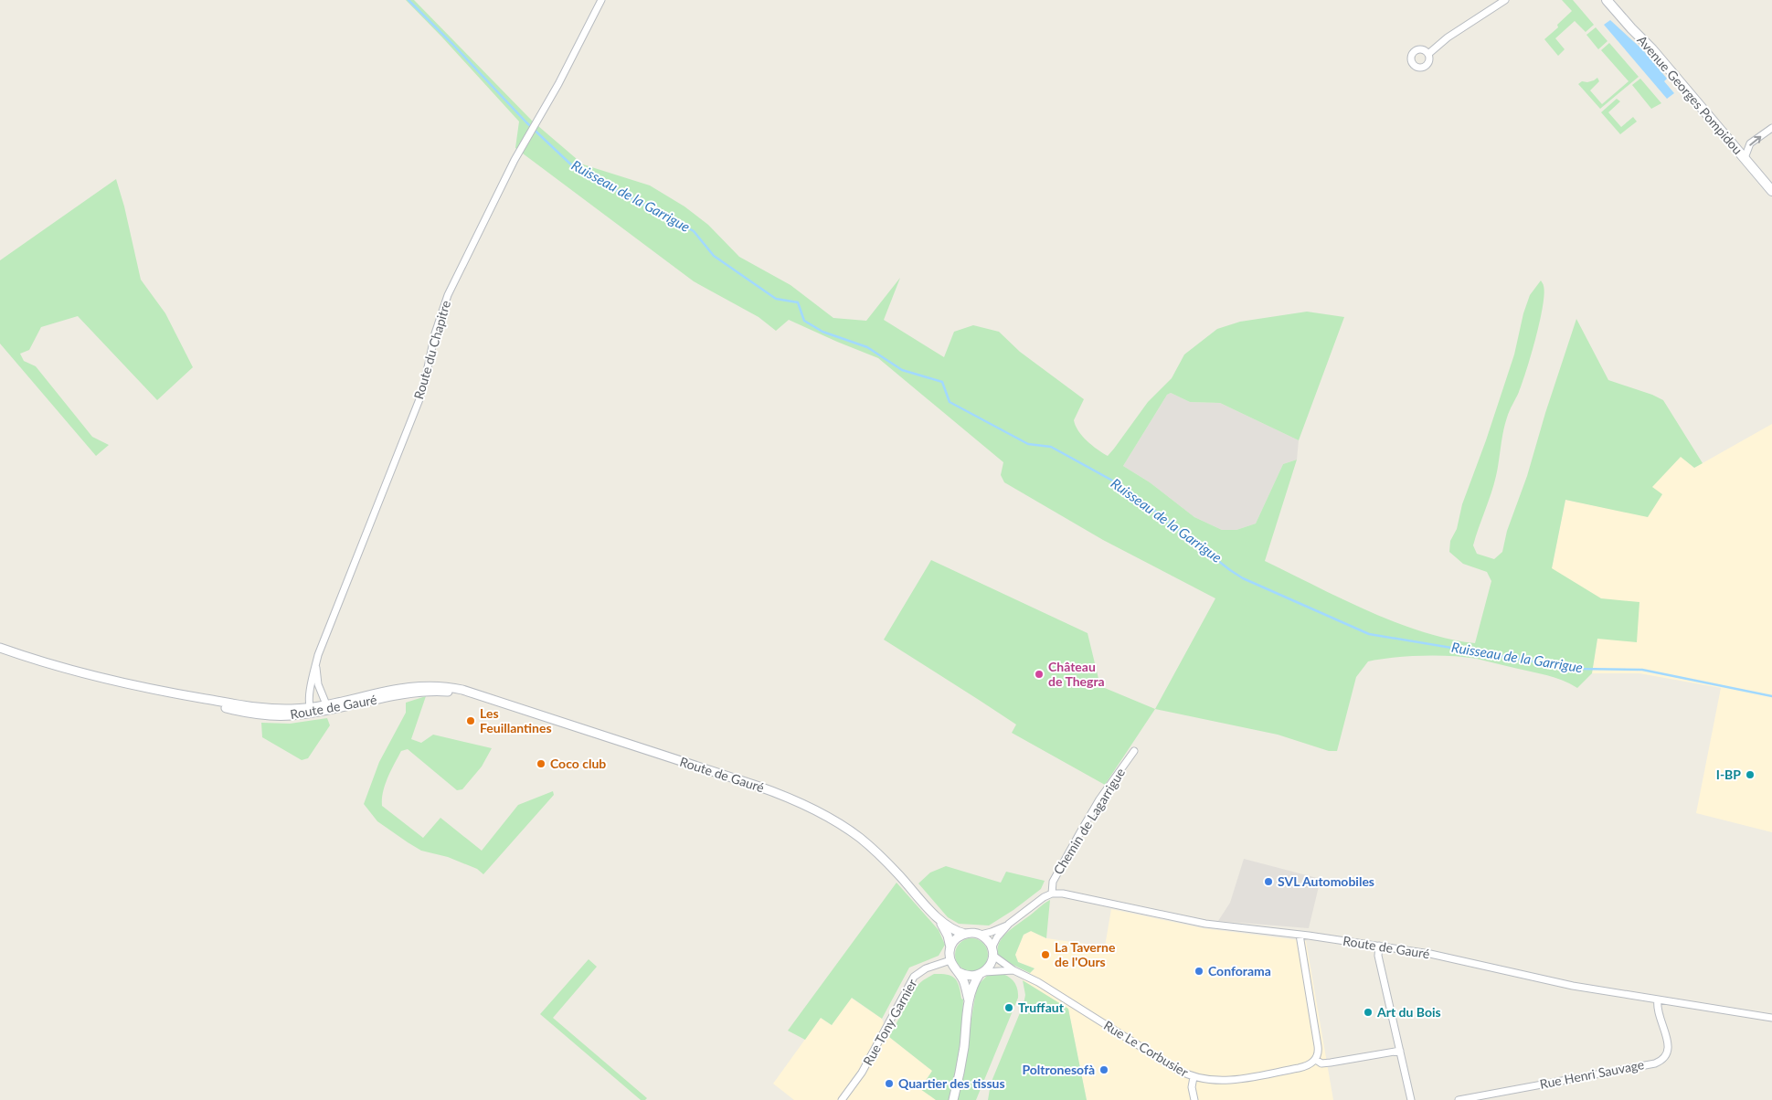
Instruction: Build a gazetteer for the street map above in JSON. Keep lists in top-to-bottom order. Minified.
{"streets":{"main road":["Avenue Georges Pompidou"],"street":["Route du Chapitre","Route de Gauré","Chemin de Lagarrigue","Rue Tony Garnier","Rue Le Corbusier","Rue Henri Sauvage"]},"crossings":[["Route du Chapitre","Route de Gauré"],["Route de Gauré","Chemin de Lagarrigue"],["Route de Gauré","Rue Tony Garnier"],["Route de Gauré","Rue Le Corbusier"],["Route de Gauré","Rue Henri Sauvage"],["Rue Tony Garnier","Rue Le Corbusier"]],"water":["Ruisseau de la Garrigue"],"places":["Château de Thegra","Les Feuillantines","Coco club","I-BP","SVL Automobiles","La Taverne de l'Ours","Conforama","Truffaut","Art du Bois","Poltronesofà","Quartier des tissus"]}
